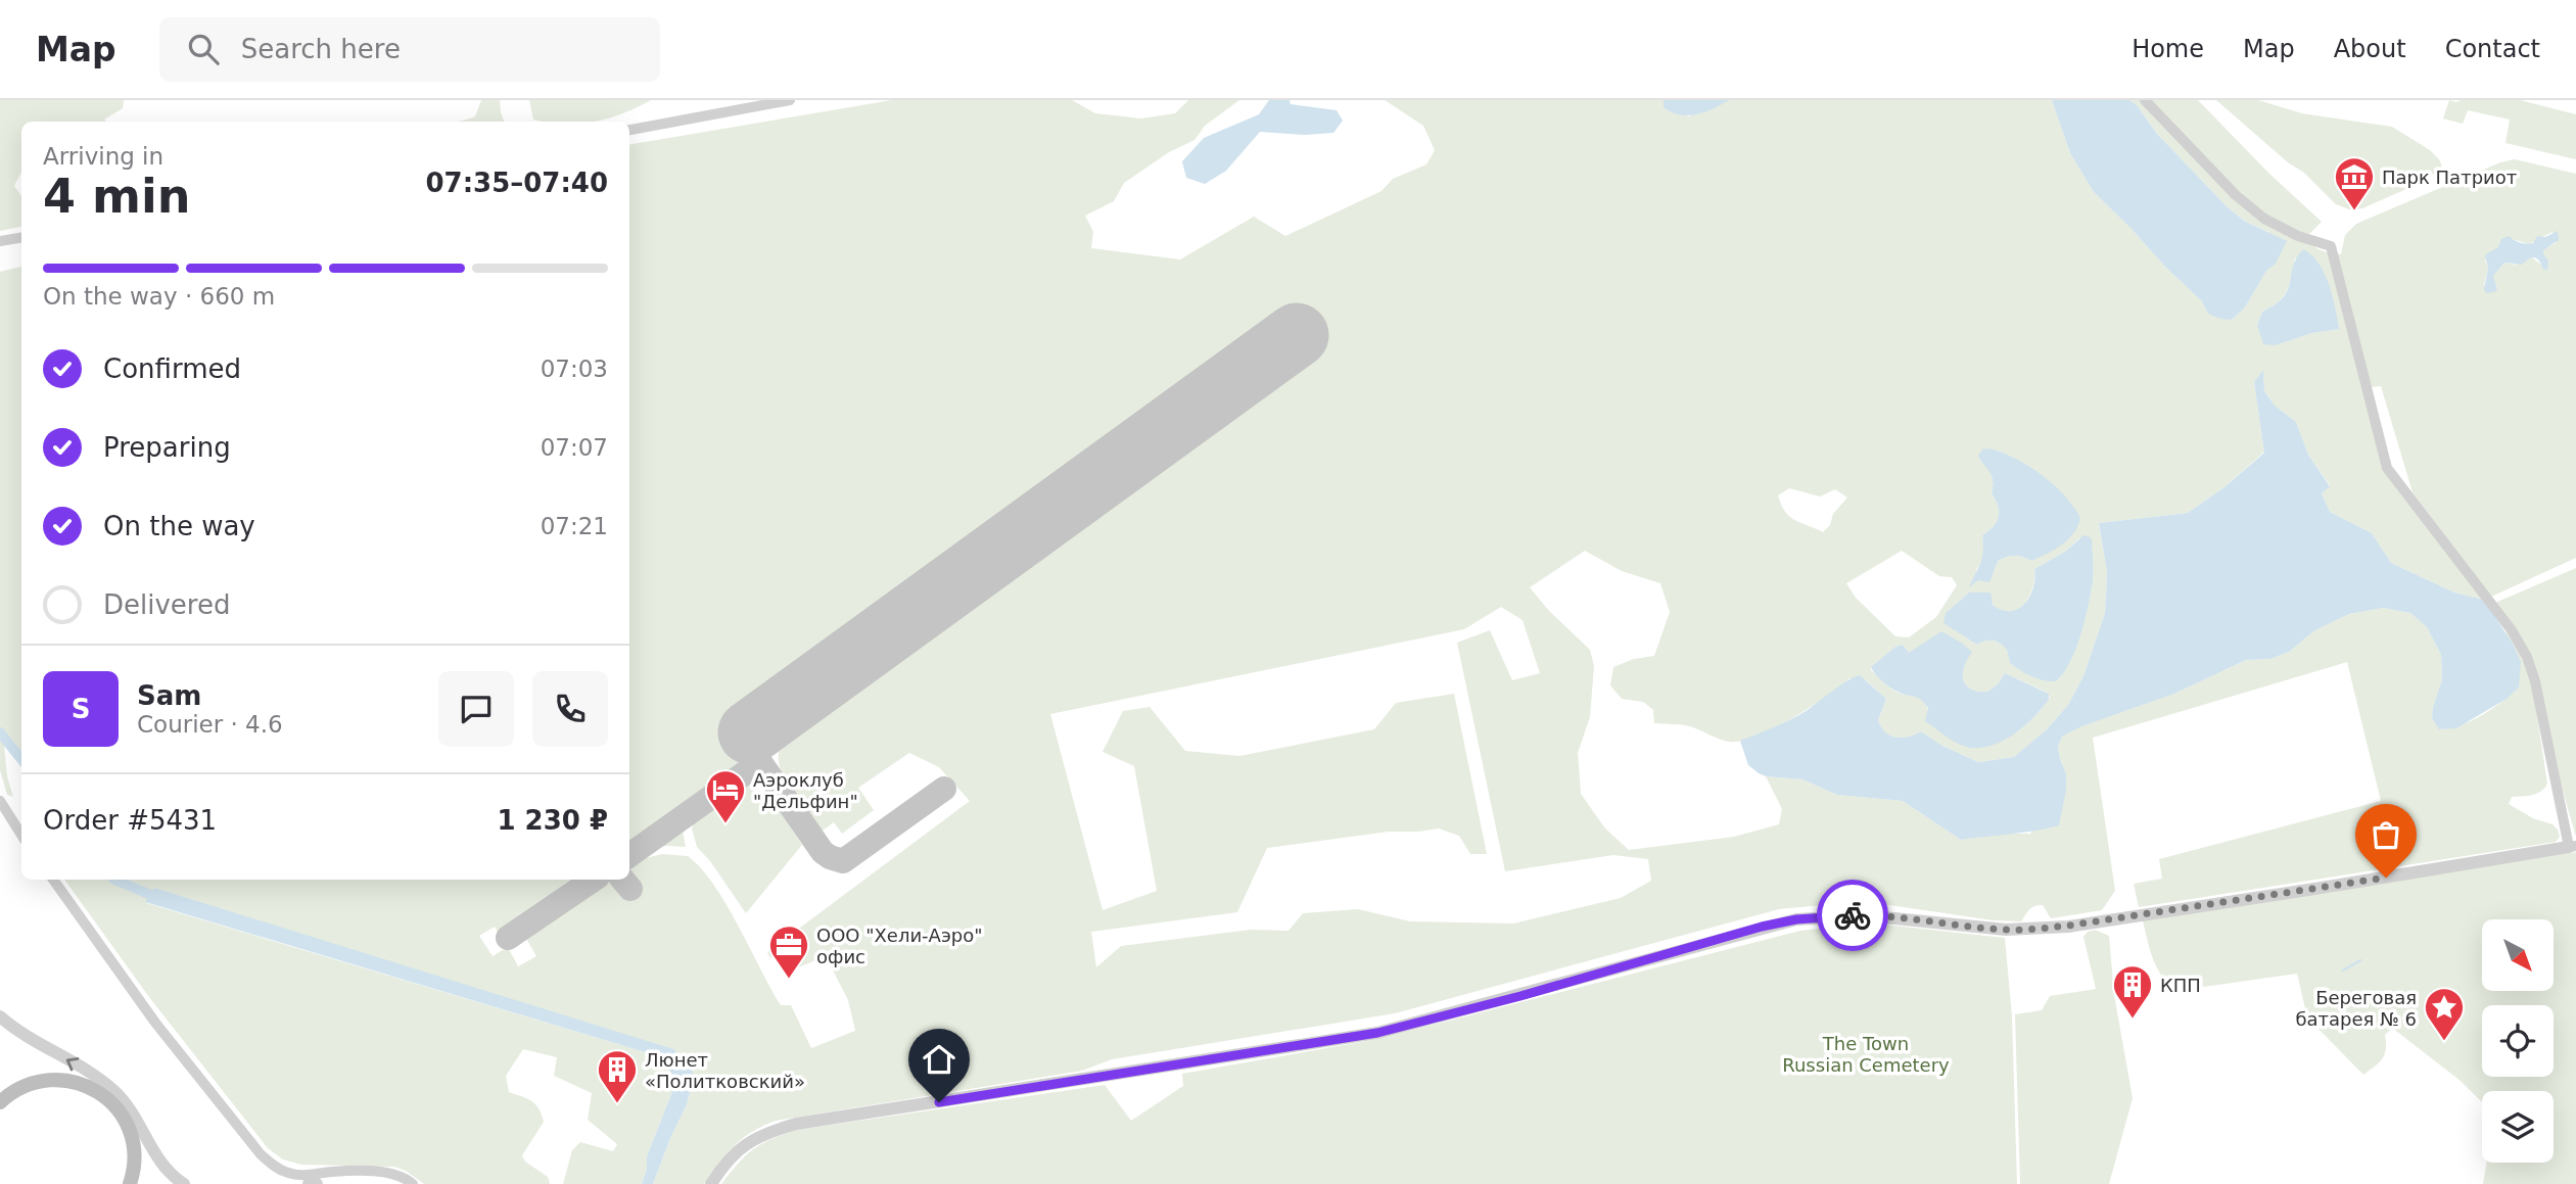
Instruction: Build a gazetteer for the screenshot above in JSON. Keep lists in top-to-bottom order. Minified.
{"parks":["The Town Russian Cemetery"],"places":{"museum":["Парк Патриот"],"hotel":["Аэроклуб \"Дельфин\""],"office":["ООО \"Хели-Аэро\" офис"],"building":["КПП","Люнет «Политковский»"],"place":["Береговая батарея № 6"]},"north":"bottom right","page":{"header":"Map","search":"Search here","nav":["Home","Map","About","Contact"],"heading":["4 min","Arriving in","07:35–07:40"],"panel":["Sam","Courier · 4.6","Order #5431","1 230 ₽"],"bar":"On the way · 660 m","list":[["Confirmed","07:03"],["Preparing","07:07"],["On the way","07:21"],"Delivered"],"round":"S"}}
